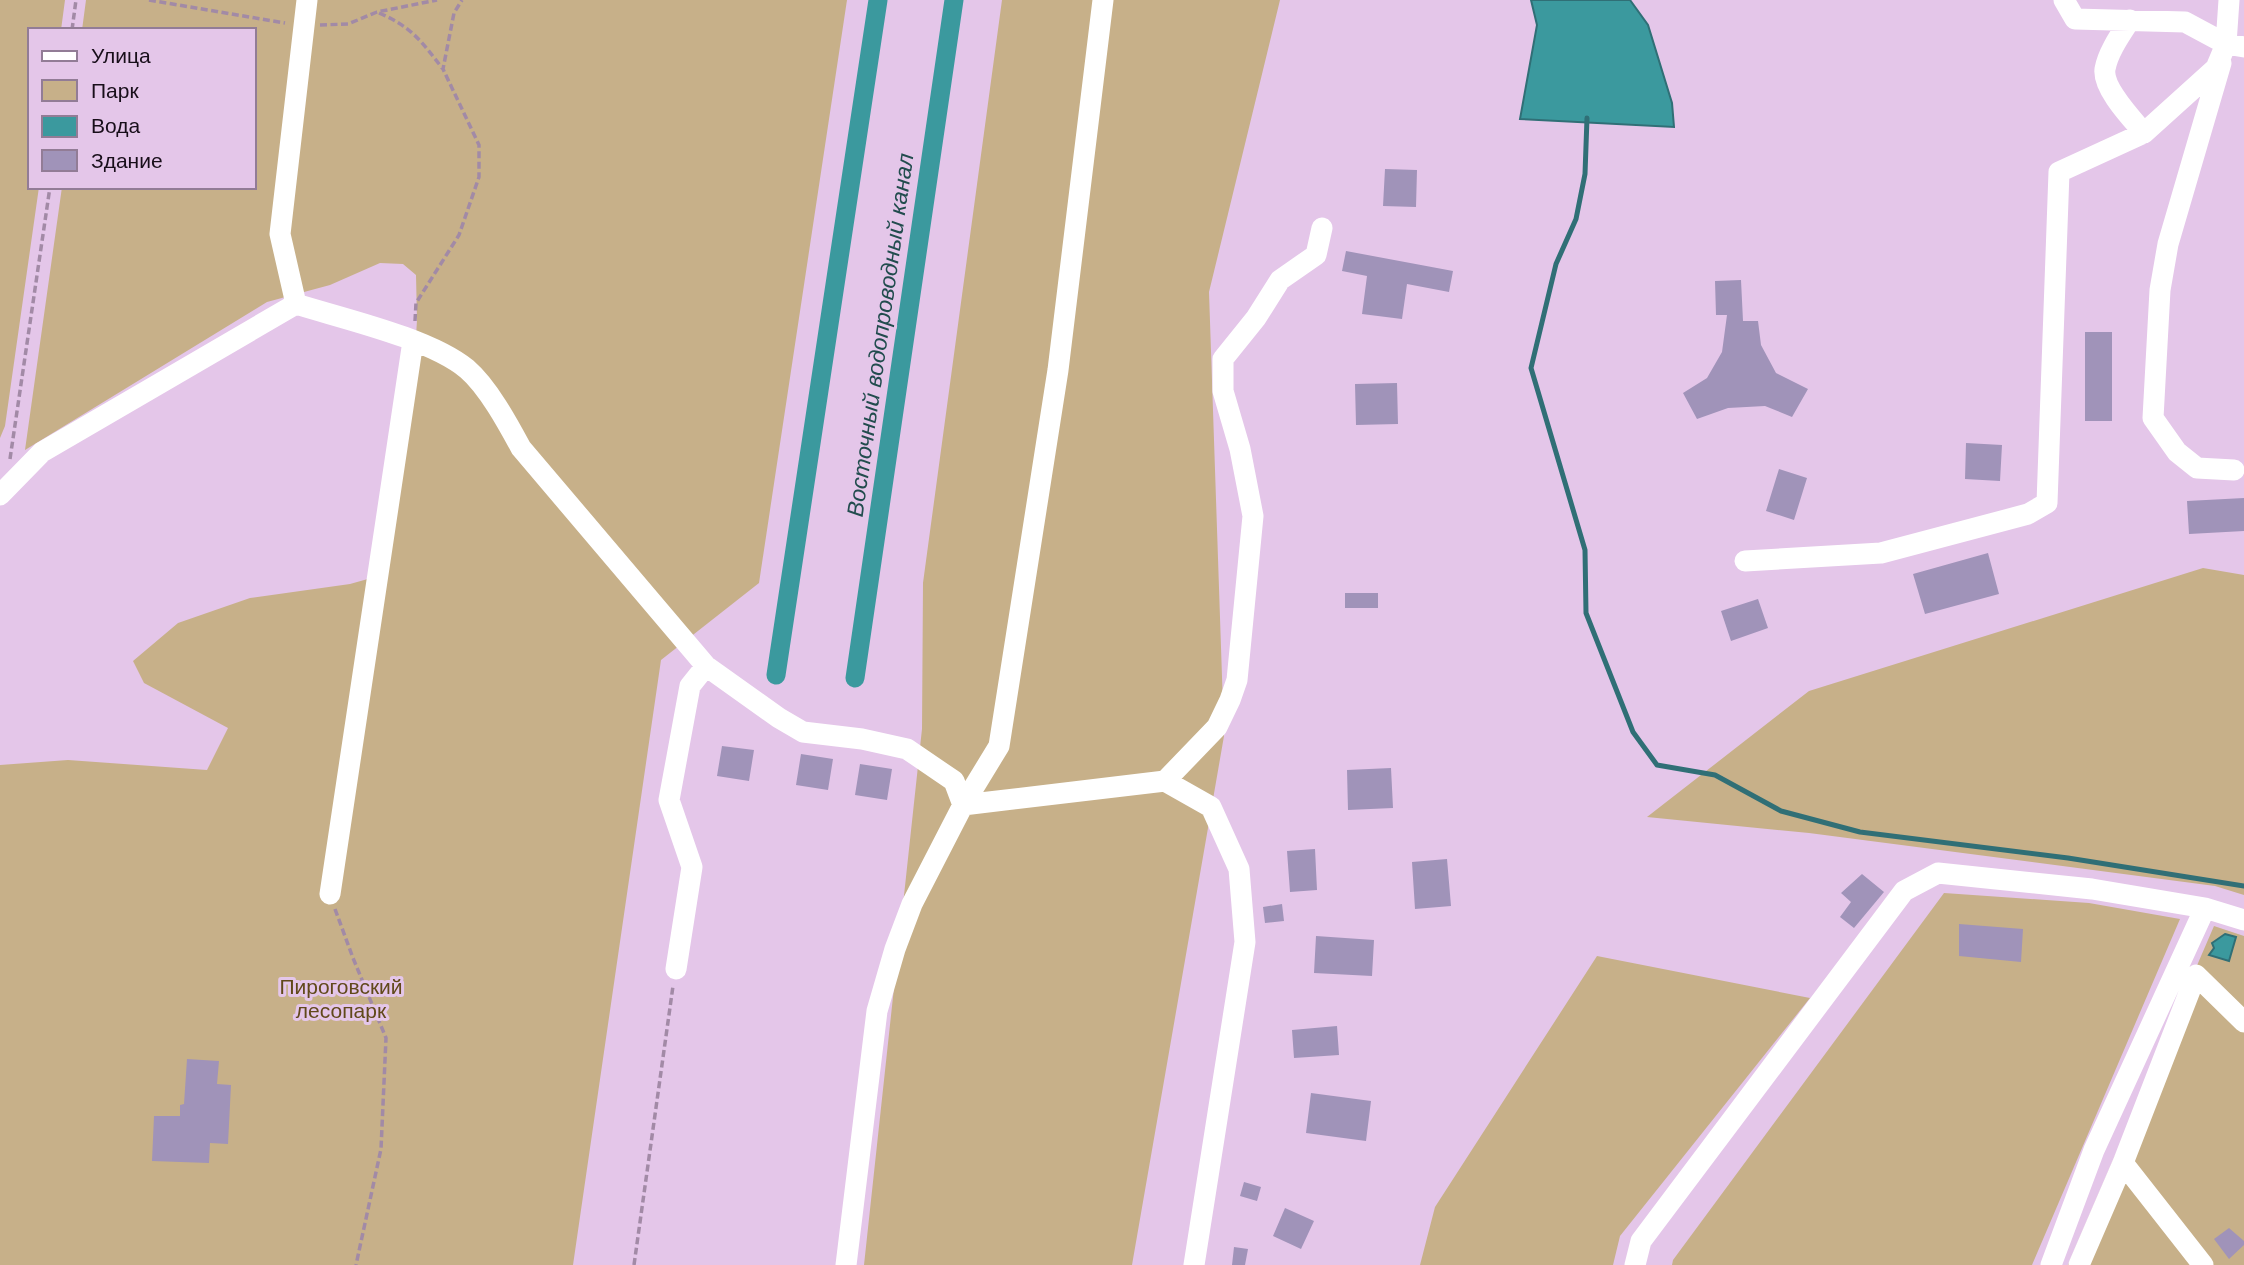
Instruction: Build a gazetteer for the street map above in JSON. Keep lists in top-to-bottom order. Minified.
{"water":["Восточный водопроводный канал"],"parks":["Пироговский лесопарк"],"legend":["Улица","Парк","Вода","Здание"]}
